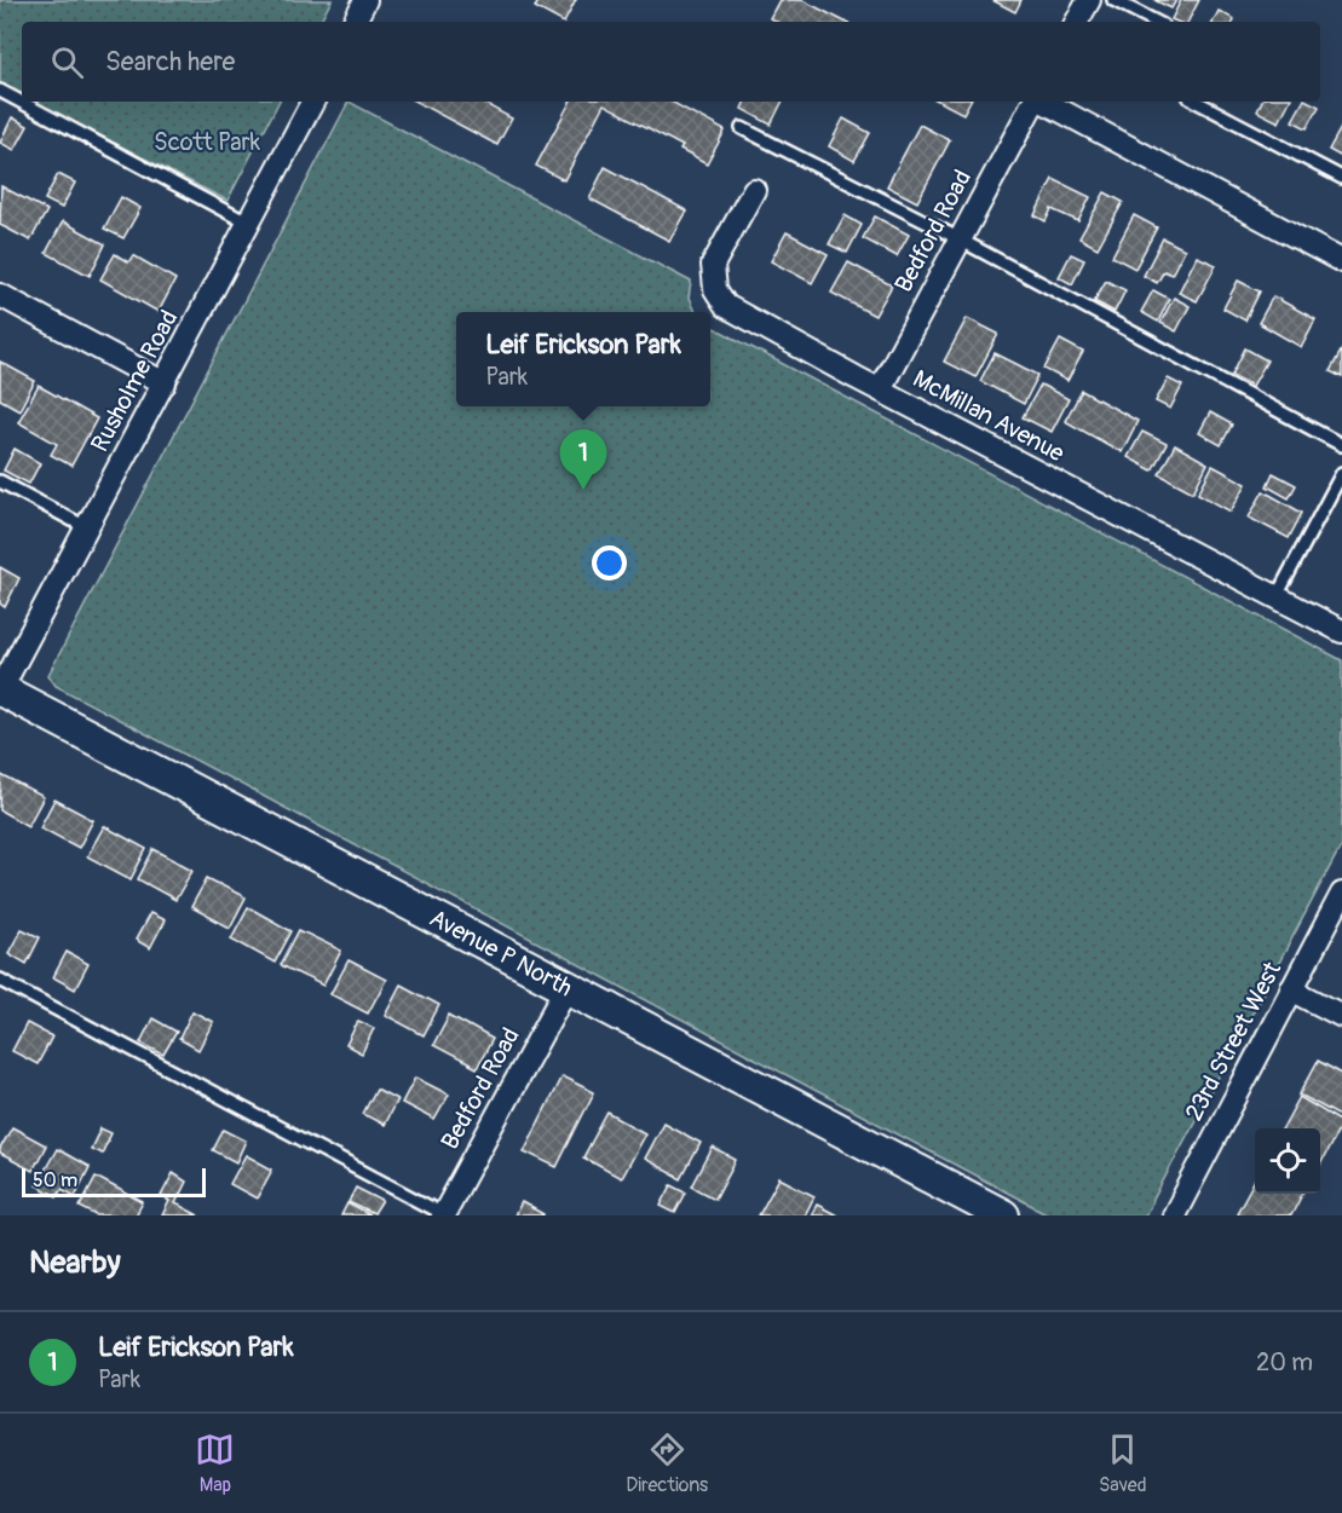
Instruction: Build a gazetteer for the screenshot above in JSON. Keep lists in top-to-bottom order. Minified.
{"streets":{"main road":["Avenue P North"],"street":["Bedford Road","Rusholme Road","McMillan Avenue","23rd Street West"]},"crossings":[["Bedford Road","McMillan Avenue"],["Bedford Road","Avenue P North"],["Rusholme Road","Avenue P North"]],"parks":["Scott Park"],"scale_bar":"50 m","page":{"search":"Search here","popup":["Leif Erickson Park","Park"],"pins":"1","scale":"50 m","heading":"Nearby","list":[{"mark":"1","name":"Leif Erickson Park","note":"Park","value":"20 m"}],"nav":["Map","Directions","Saved"]}}
